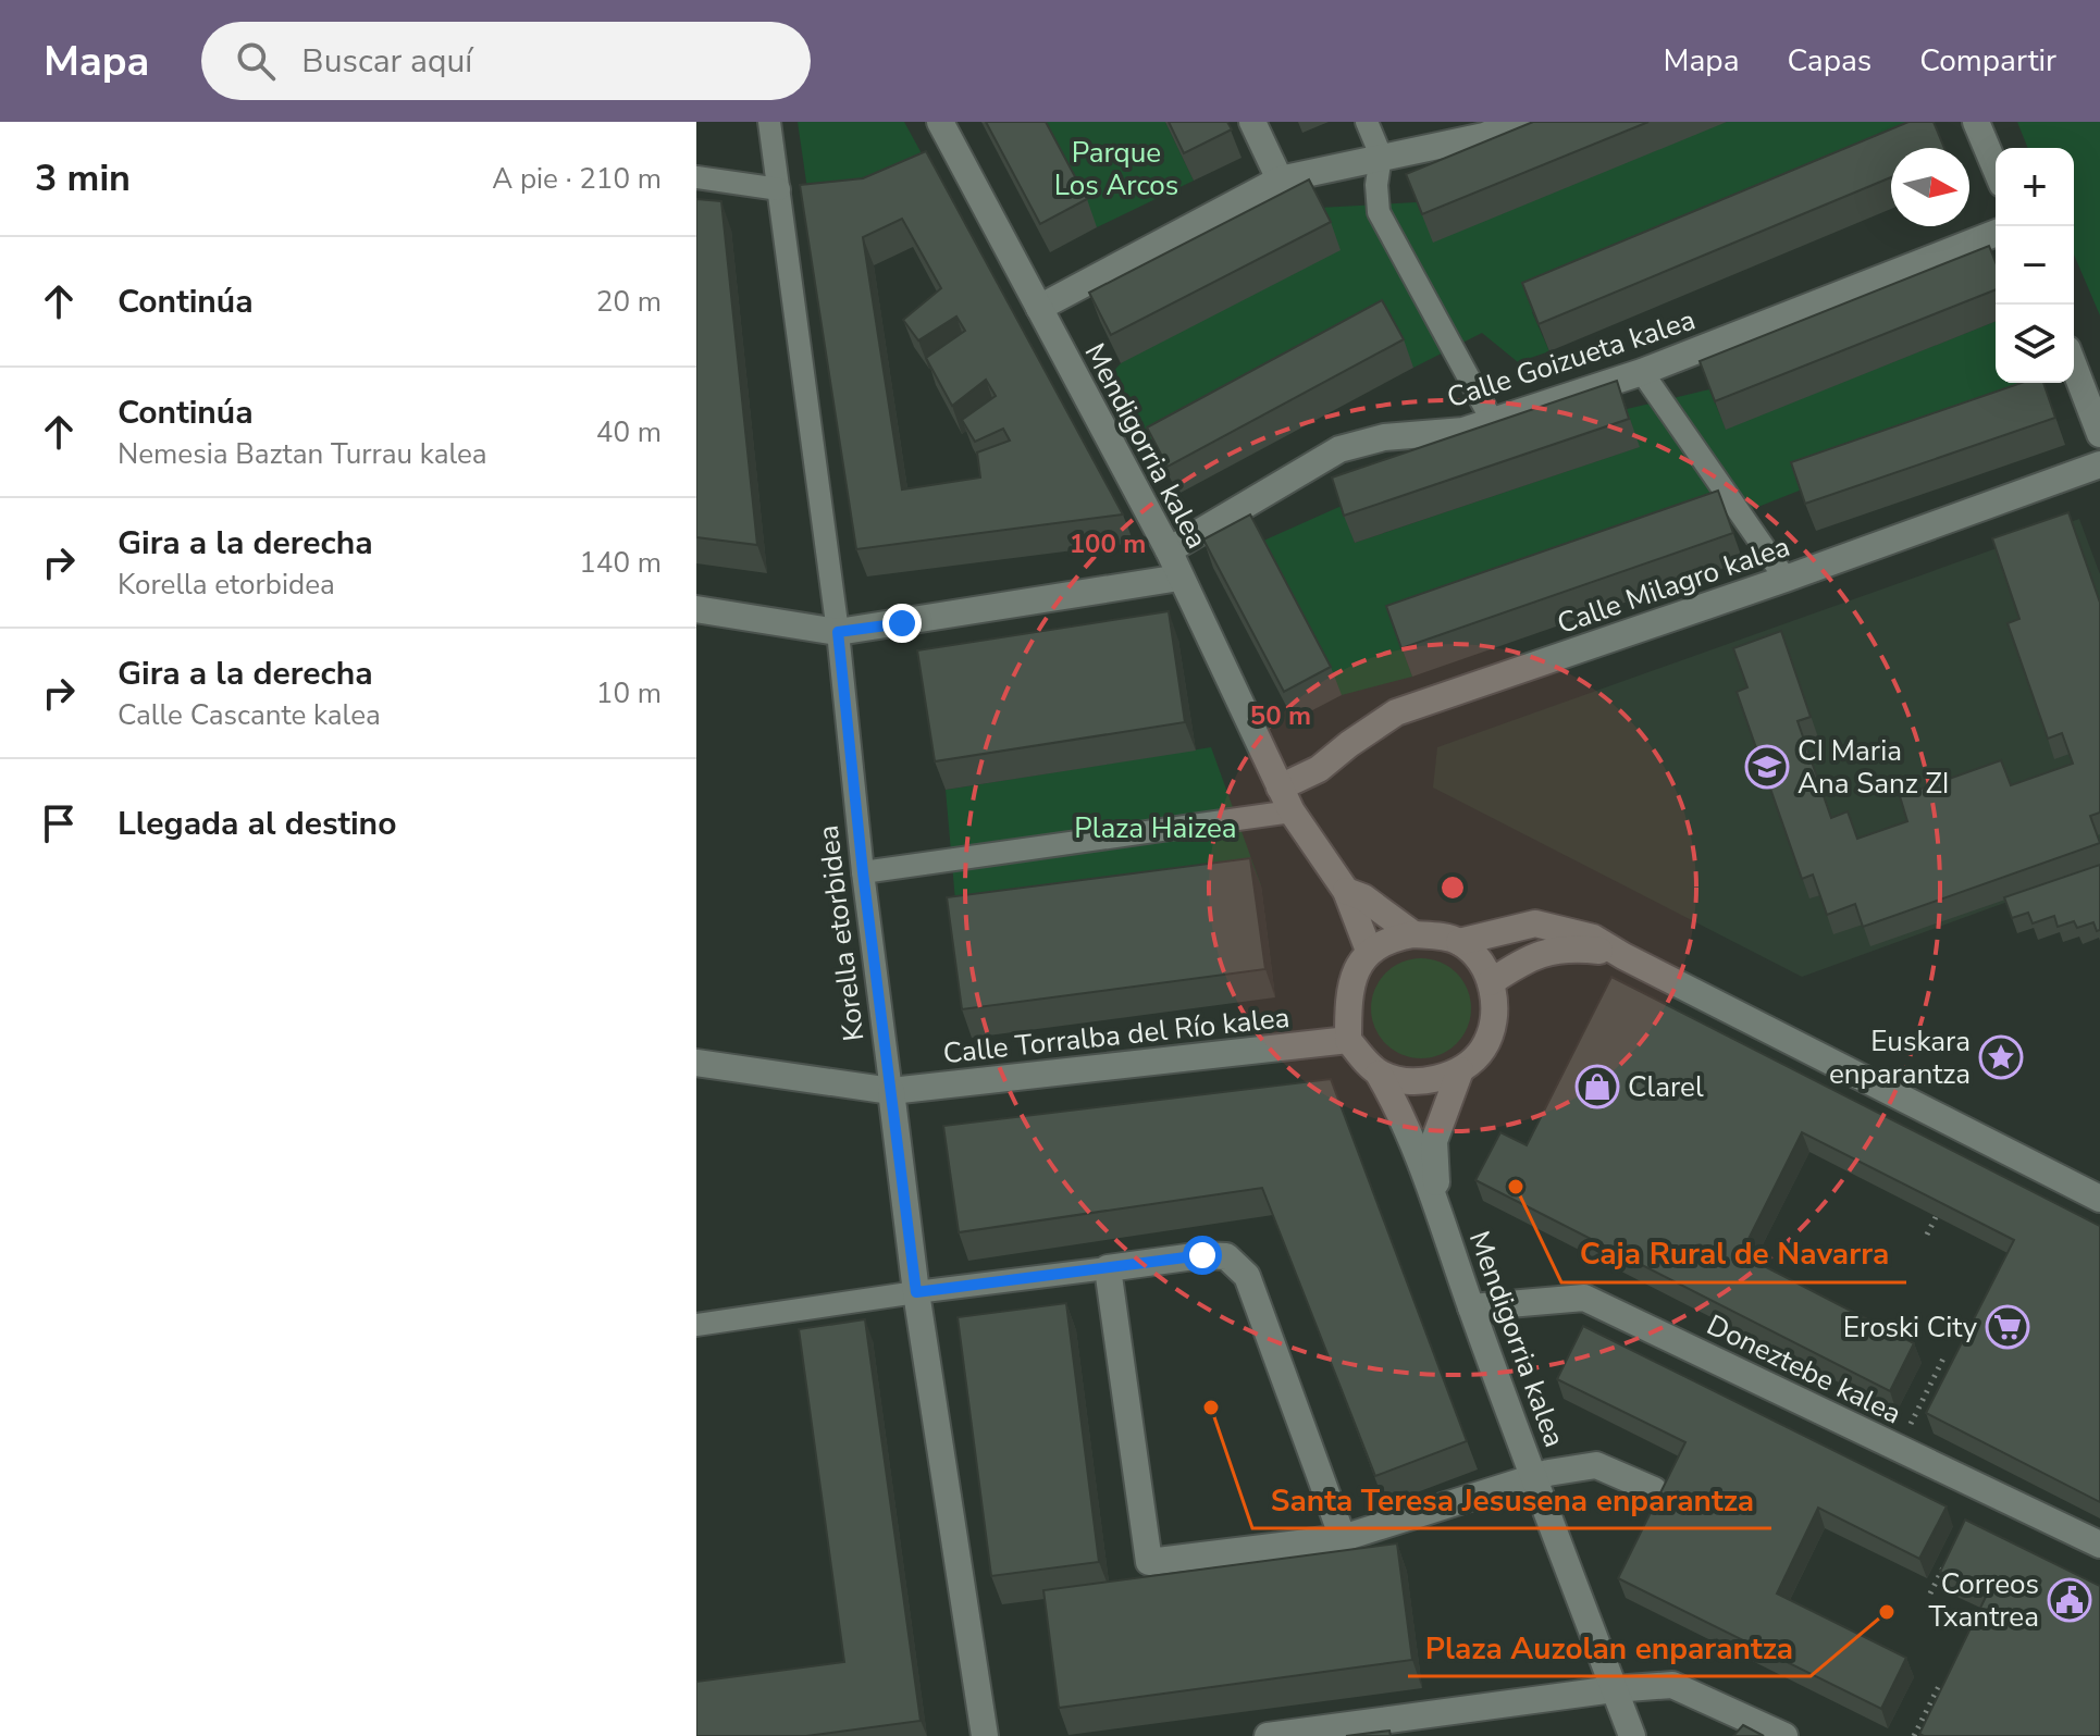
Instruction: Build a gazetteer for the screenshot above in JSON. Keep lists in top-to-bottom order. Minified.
{"streets":{"street":["Calle Goizueta kalea","Mendigorria kalea","Calle Milagro kalea","Korella etorbidea","Calle Torralba del Río kalea","Doneztebe kalea"]},"crossings":[["Calle Goizueta kalea","Mendigorria kalea"],["Mendigorria kalea","Calle Milagro kalea"],["Mendigorria kalea","Calle Torralba del Río kalea"],["Mendigorria kalea","Doneztebe kalea"],["Korella etorbidea","Calle Torralba del Río kalea"]],"parks":["Parque Los Arcos","Plaza Haizea"],"places":{"school or university":["CI Maria Ana Sanz ZI"],"place":["Euskara enparantza"],"shop":["Clarel"],"other":["Caja Rural de Navarra","Santa Teresa Jesusena enparantza","Plaza Auzolan enparantza"],"supermarket":["Eroski City"],"public building":["Correos Txantrea"]},"north":"right","page":{"header":"Mapa","search":"Buscar aquí","nav":["Mapa","Capas","Compartir"],"heading":["3 min","A pie · 210 m"],"map_buttons":["+","−"],"list":[["Continúa","20 m"],["Continúa","Nemesia Baztan Turrau kalea","40 m"],["Gira a la derecha","Korella etorbidea","140 m"],["Gira a la derecha","Calle Cascante kalea","10 m"],"Llegada al destino"]},"rings":["100 m","50 m"]}
